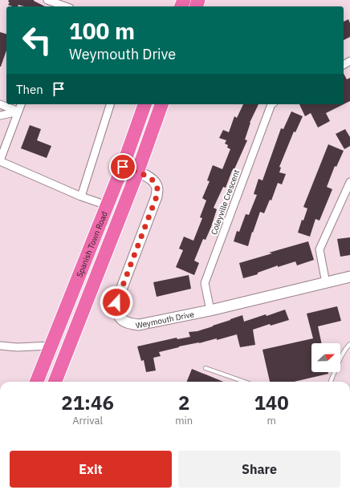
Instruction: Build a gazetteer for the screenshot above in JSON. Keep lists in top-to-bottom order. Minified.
{"streets":{"highway":["Spanish Town Road"],"street":["Coleyville Crescent","Weymouth Drive"]},"crossings":[["Coleyville Crescent","Weymouth Drive"],["Spanish Town Road","Weymouth Drive"]],"north":"right","page":{"turn":["100 m","Weymouth Drive"],"then":"Then","eta":["21:46","Arrival","2","min","140","m"],"buttons":["Exit","Share"]}}
